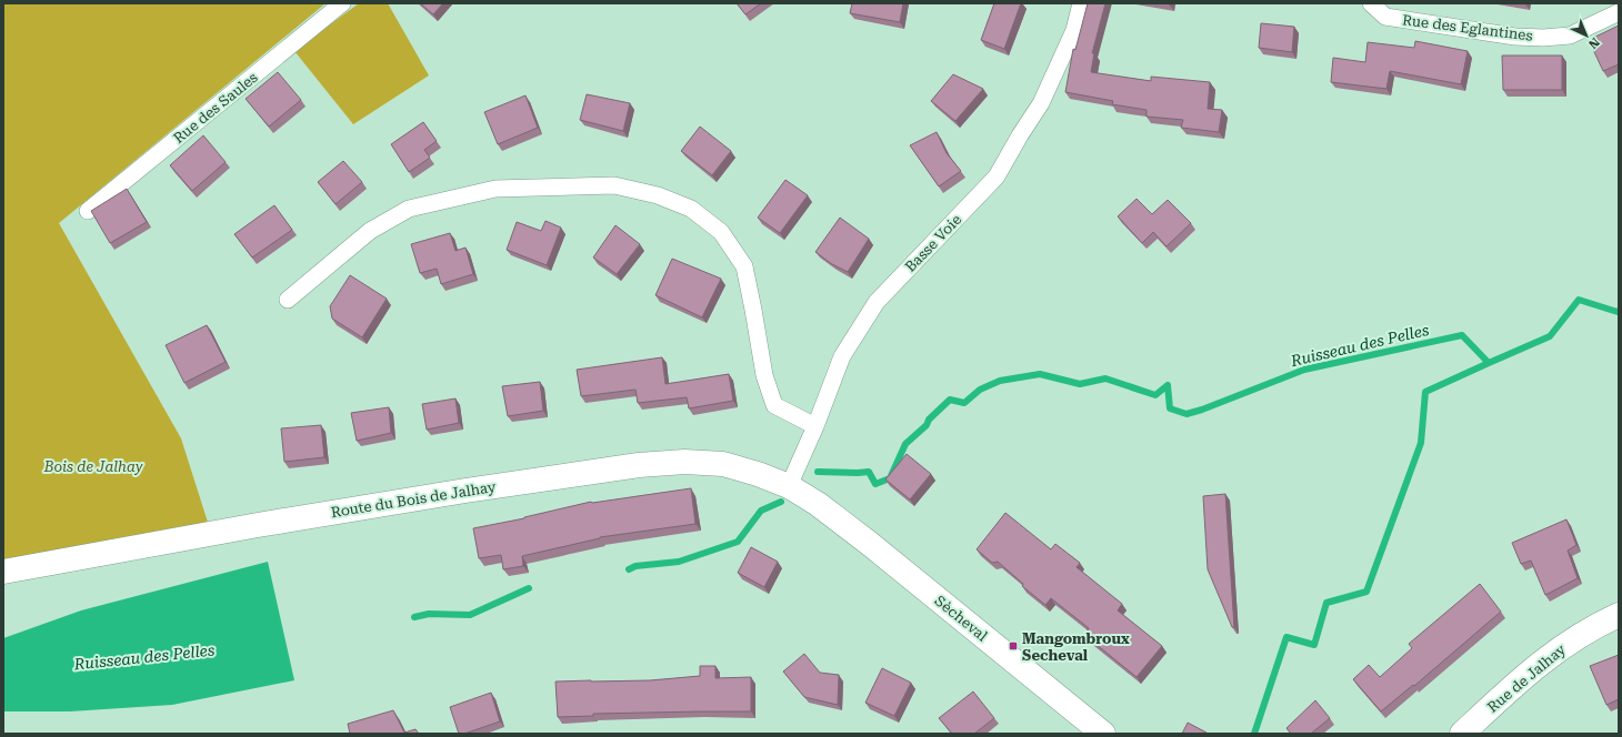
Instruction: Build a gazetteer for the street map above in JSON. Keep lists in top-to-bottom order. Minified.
{"streets":{"main road":["Route du Bois de Jalhay","Sècheval","Rue de Jalhay"],"street":["Rue des Eglantines","Rue des Saules","Basse Voie"]},"crossings":[["Basse Voie","Route du Bois de Jalhay"],["Route du Bois de Jalhay","Sècheval"]],"water":["Ruisseau des Pelles"],"parks":["Bois de Jalhay"],"places":{"transit":["Mangombroux Secheval"]},"north":"bottom right"}
